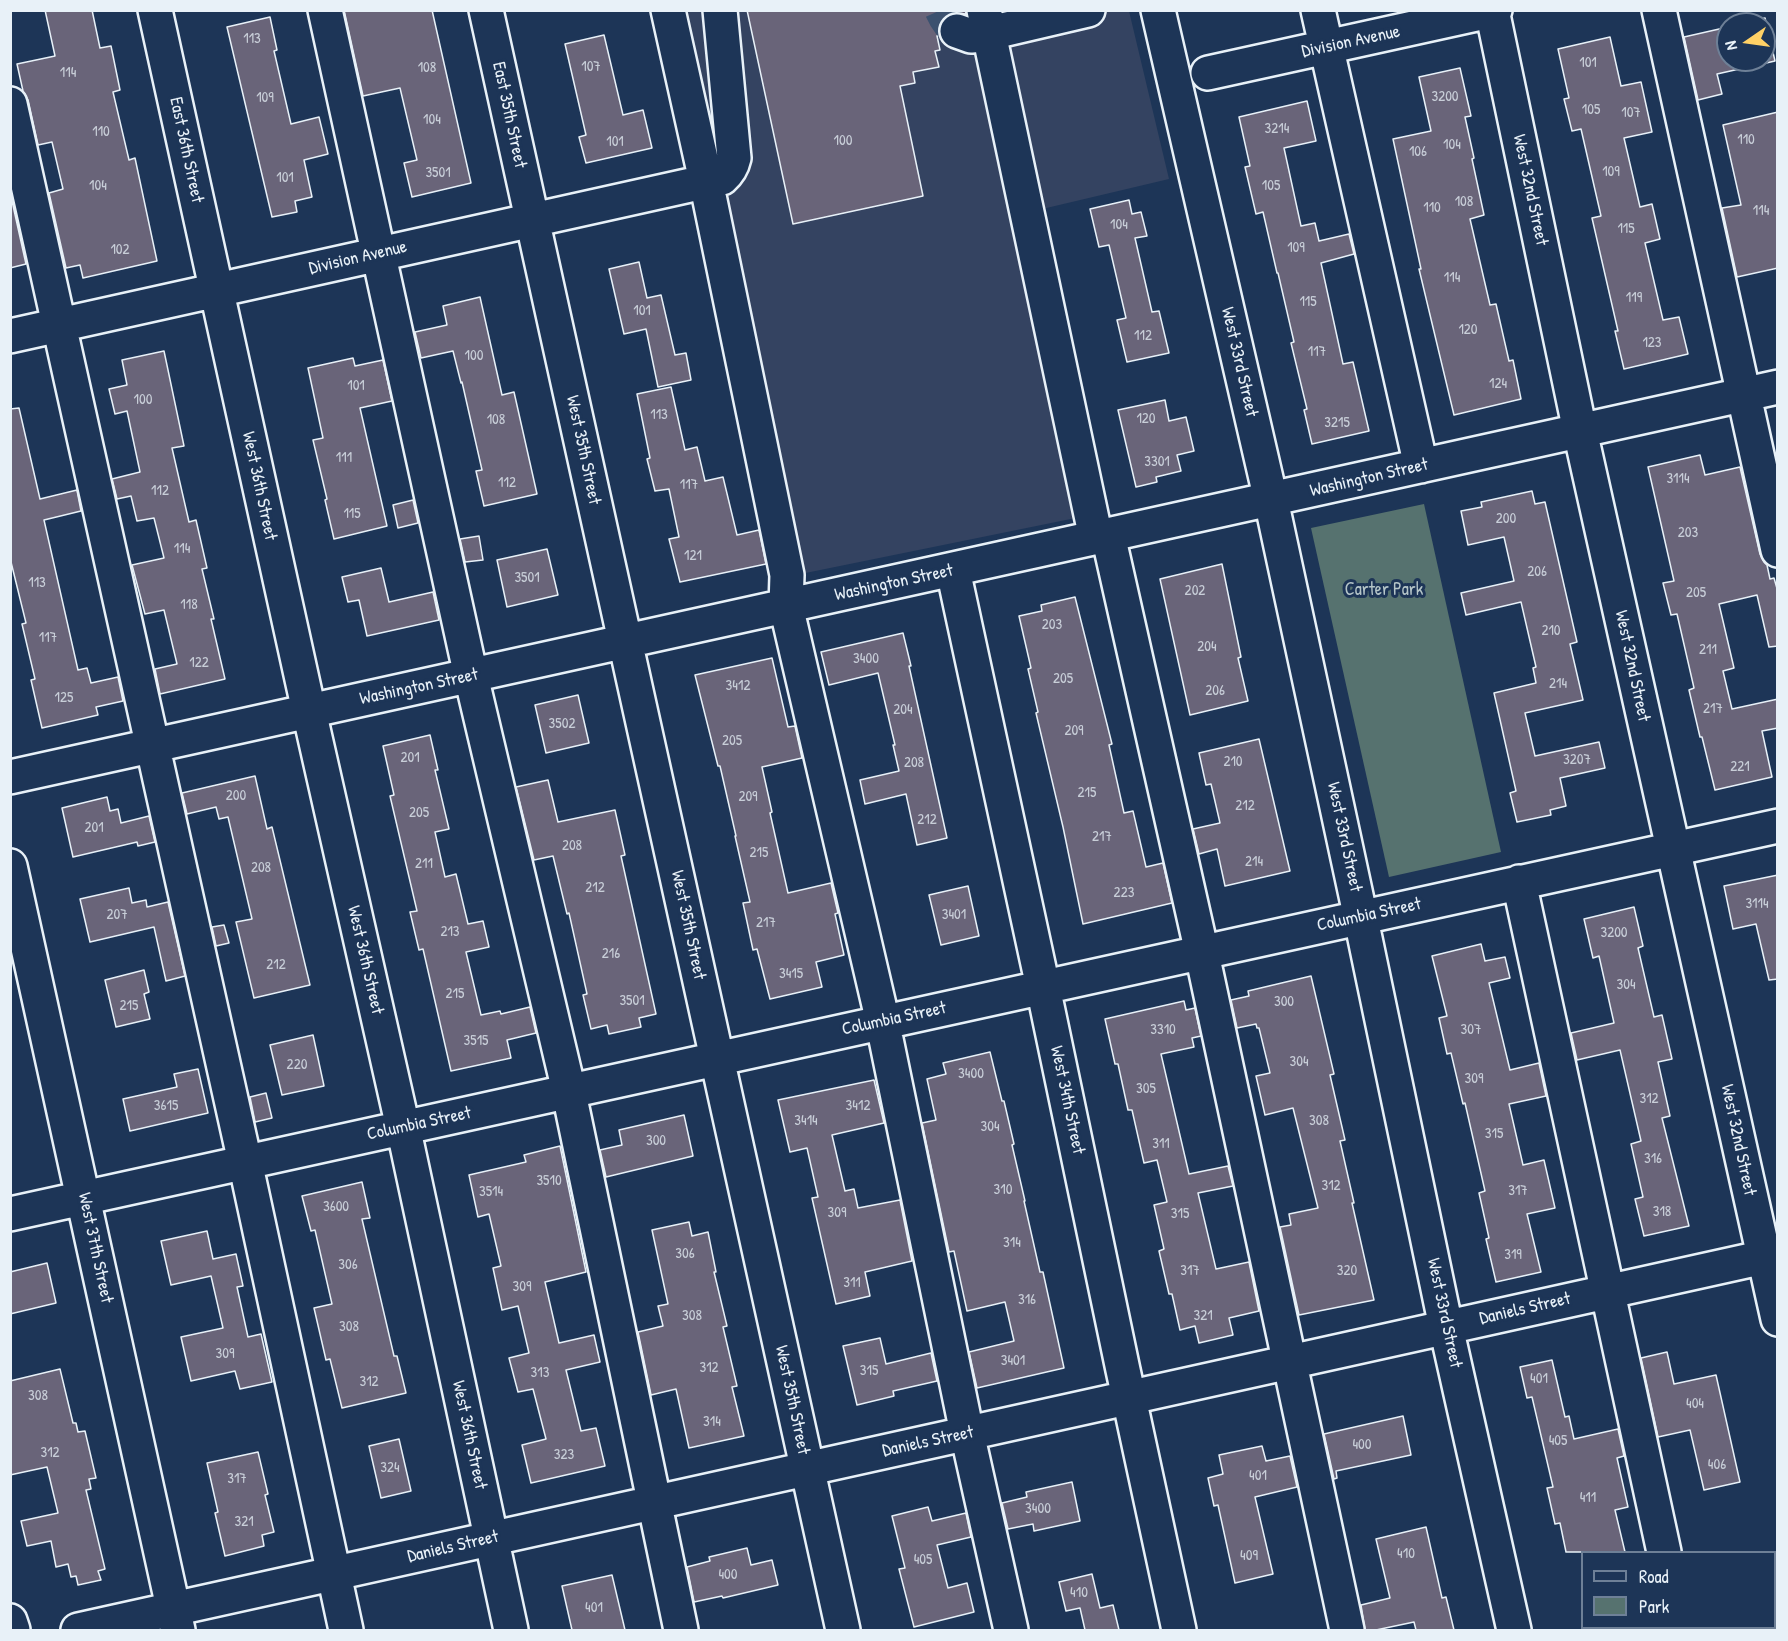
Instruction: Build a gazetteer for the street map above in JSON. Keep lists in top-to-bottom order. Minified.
{"streets":{"street":["Division Avenue","East 35th Street","East 36th Street","West 32nd Street","West 33rd Street","West 35th Street","Washington Street","West 36th Street","Columbia Street","West 34th Street","West 37th Street","Daniels Street"]},"crossings":[["Division Avenue","East 35th Street"],["Division Avenue","East 36th Street"],["Division Avenue","West 32nd Street"],["Division Avenue","West 35th Street"],["Division Avenue","West 36th Street"],["East 35th Street","West 35th Street"],["East 36th Street","West 36th Street"],["West 32nd Street","Washington Street"],["West 32nd Street","Columbia Street"],["West 32nd Street","Daniels Street"],["West 33rd Street","Washington Street"],["West 33rd Street","Columbia Street"],["West 33rd Street","Daniels Street"],["West 35th Street","Washington Street"],["West 35th Street","Columbia Street"],["West 35th Street","Daniels Street"],["Washington Street","West 36th Street"],["Washington Street","West 34th Street"],["West 36th Street","Columbia Street"],["West 36th Street","Daniels Street"],["Columbia Street","West 34th Street"],["Columbia Street","West 37th Street"],["West 34th Street","Daniels Street"],["West 37th Street","Daniels Street"]],"parks":["Carter Park"],"house_numbers":["113","101","107","108","114","3200","109","105","107","104","3214","110","110","100","101","104","106","109","3501","101","104","105","108","110","114","104","115","109","102","114","119","115","101","120","112","123","117","100","124","101","100","113","120","108","3215","111","3301","3114","112","117","112","115","200","203","114","121","206","3501","113","202","205","118","203","210","117","204","211","3400","122","205","214","3412","206","125","217","204","3502","209","205","201","3207","210","208","221","215","200","209","212","205","212","201","217","208","215","214","211","208","212","223","3114","207","3401","217","213","3200","216","212","3415","304","215","3501","300","215","3310","307","3515","304","220","3400","309","305","312","3615","3412","3414","308","304","315","300","311","316","3510","312","310","317","3514","3600","318","309","315","314","306","319","306","317","320","311","309","316","308","321","308","309","3401","312","315","313","401","312","308","404","314","405","400","312","323","406","324","401","317","411","3400","321","410","409","405","400","410","401"],"legend":["Road","Park"],"north":"left"}
